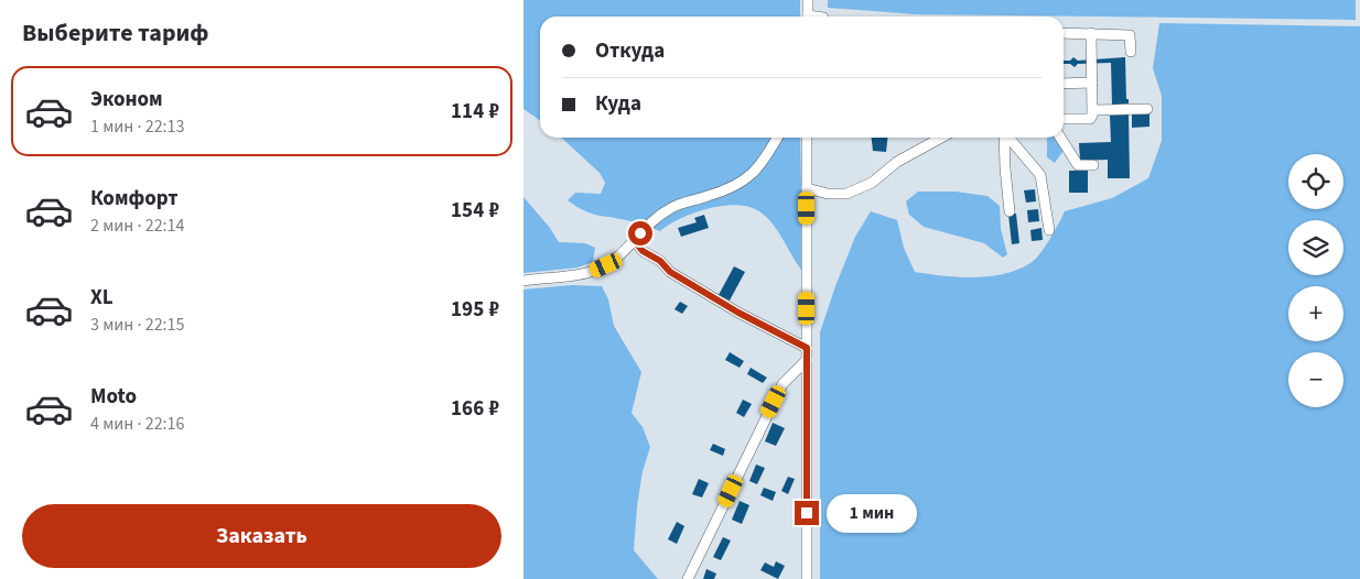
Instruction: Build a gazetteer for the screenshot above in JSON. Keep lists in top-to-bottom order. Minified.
{"page":{"heading":"Выберите тариф","banner":["Откуда","Куда"],"list":[{"name":"Эконом","note":"1 мин · 22:13","value":"114 ₽"},{"name":"Комфорт","note":"2 мин · 22:14","value":"154 ₽"},{"name":"XL","note":"3 мин · 22:15","value":"195 ₽"},{"name":"Moto","note":"4 мин · 22:16","value":"166 ₽"}],"map_buttons":["+","−"],"buttons":"Заказать","bubble":"1 мин"}}
